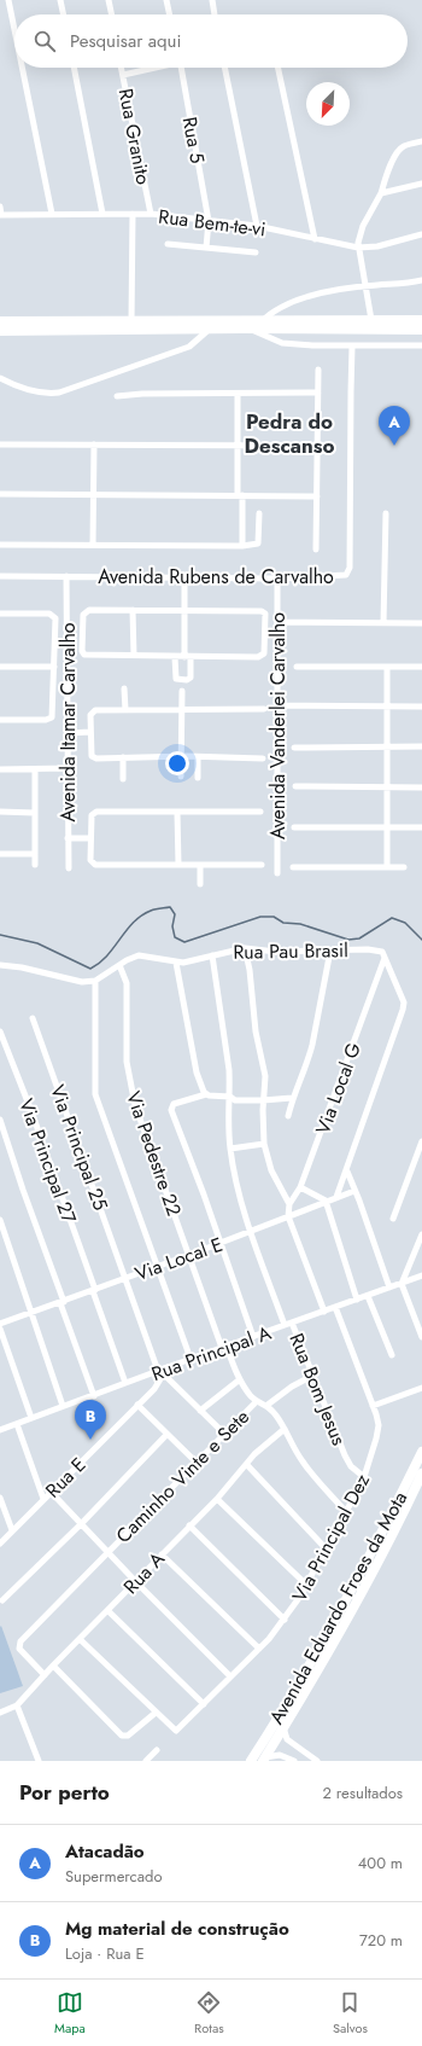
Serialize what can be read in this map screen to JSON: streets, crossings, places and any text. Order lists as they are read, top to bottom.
{
  "streets": {
    "highway": ["Avenida Eduardo Froes da Mota"],
    "street": [
      "Rua Granito",
      "Rua 5",
      "Rua Bem-te-vi",
      "Avenida Rubens de Carvalho",
      "Avenida Itamar Carvalho",
      "Avenida Vanderlei Carvalho",
      "Rua Pau Brasil",
      "Via Local G",
      "Via Principal 25",
      "Via Pedestre 22",
      "Via Principal 27",
      "Via Local E",
      "Rua Principal A",
      "Rua Bom Jesus",
      "Caminho Vinte e Sete",
      "Rua E",
      "Via Principal Dez",
      "Rua A"
    ]
  },
  "crossings": [
    ["Rua Granito", "Rua Bem-te-vi"],
    ["Rua 5", "Rua Bem-te-vi"],
    ["Avenida Rubens de Carvalho", "Avenida Itamar Carvalho"],
    ["Avenida Rubens de Carvalho", "Avenida Vanderlei Carvalho"],
    ["Rua Pau Brasil", "Via Local G"],
    ["Rua Pau Brasil", "Via Pedestre 22"],
    ["Via Local G", "Via Local E"],
    ["Via Principal 25", "Via Local E"],
    ["Via Principal 25", "Rua Principal A"],
    ["Via Principal 25", "Rua E"],
    ["Via Pedestre 22", "Via Local E"],
    ["Via Pedestre 22", "Rua Principal A"],
    ["Via Pedestre 22", "Caminho Vinte e Sete"],
    ["Via Principal 27", "Via Local E"],
    ["Via Principal 27", "Rua Principal A"],
    ["Rua Principal A", "Rua Bom Jesus"],
    ["Rua Principal A", "Rua E"],
    ["Rua Principal A", "Via Principal Dez"],
    ["Rua Bom Jesus", "Via Principal Dez"],
    ["Caminho Vinte e Sete", "Rua A"]
  ],
  "districts": ["Pedra do Descanso"],
  "north": "bottom left",
  "page": {
    "search": "Pesquisar aqui",
    "pins": ["A", "B"],
    "heading": ["Por perto", "2 resultados"],
    "list": [
      {
        "mark": "A",
        "name": "Atacadão",
        "note": "Supermercado",
        "value": "400 m"
      },
      {
        "mark": "B",
        "name": "Mg material de construção",
        "note": "Loja · Rua E",
        "value": "720 m"
      }
    ],
    "nav": ["Mapa", "Rotas", "Salvos"]
  }
}
